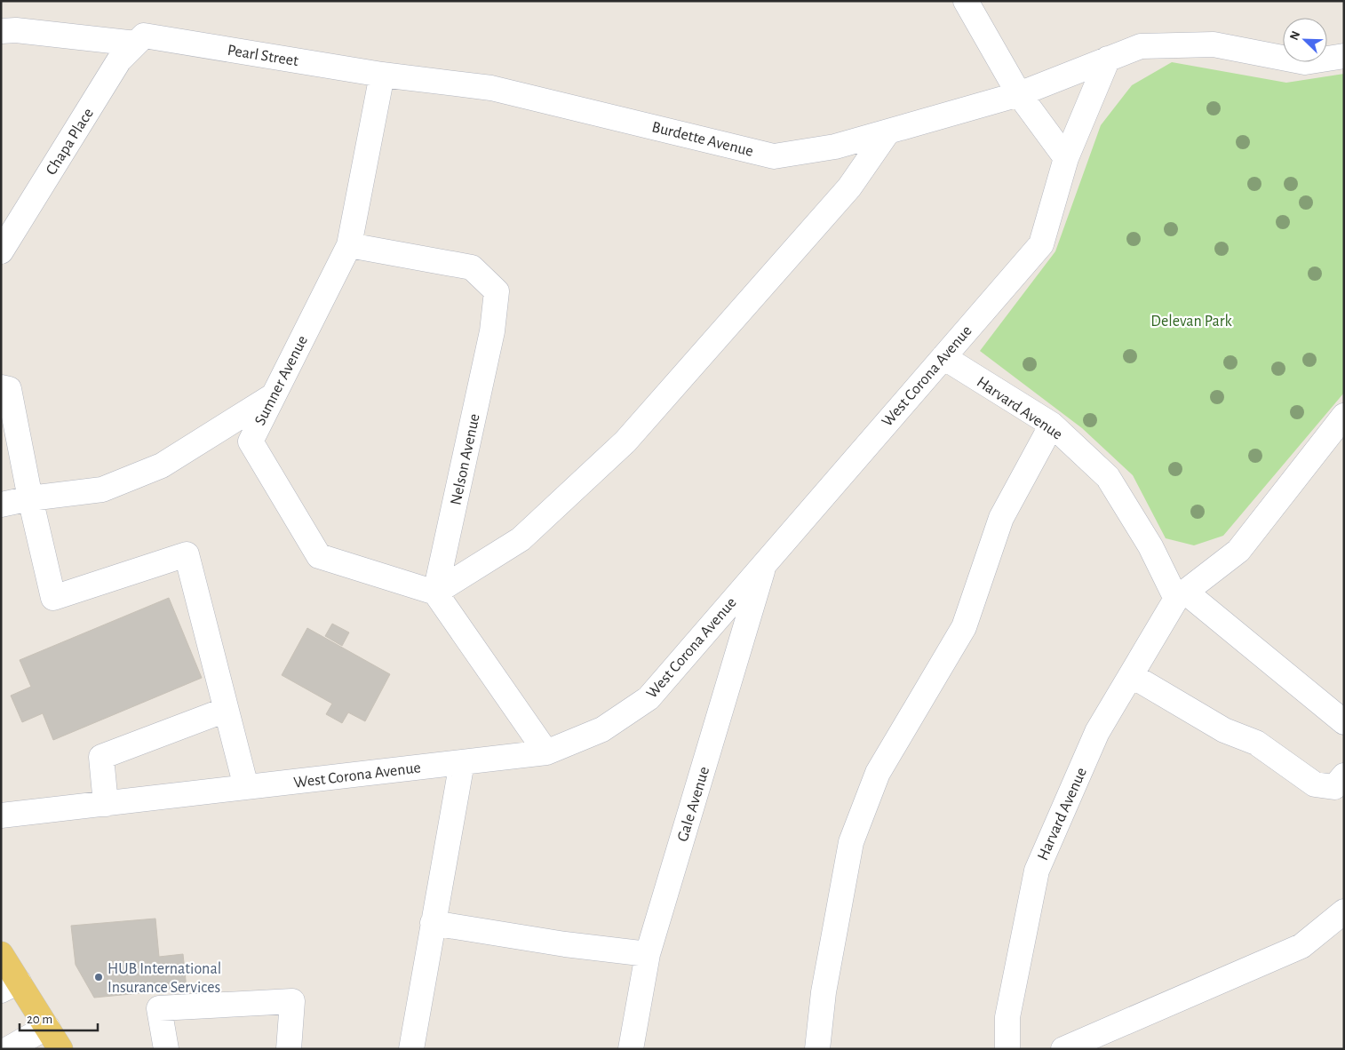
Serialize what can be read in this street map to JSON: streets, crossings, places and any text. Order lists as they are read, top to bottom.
{
  "streets": {
    "street": [
      "Pearl Street",
      "Burdette Avenue",
      "Chapa Place",
      "West Corona Avenue",
      "Sumner Avenue",
      "Harvard Avenue",
      "Nelson Avenue",
      "Gale Avenue"
    ]
  },
  "crossings": [
    ["Pearl Street", "Burdette Avenue"],
    ["Pearl Street", "Chapa Place"],
    ["Pearl Street", "Sumner Avenue"],
    ["Burdette Avenue", "Sumner Avenue"],
    ["West Corona Avenue", "Harvard Avenue"],
    ["West Corona Avenue", "Gale Avenue"],
    ["Sumner Avenue", "Nelson Avenue"]
  ],
  "parks": ["Delevan Park"],
  "places": ["HUB International Insurance Services"],
  "scale_bar": "20 m",
  "north": "top left"
}
